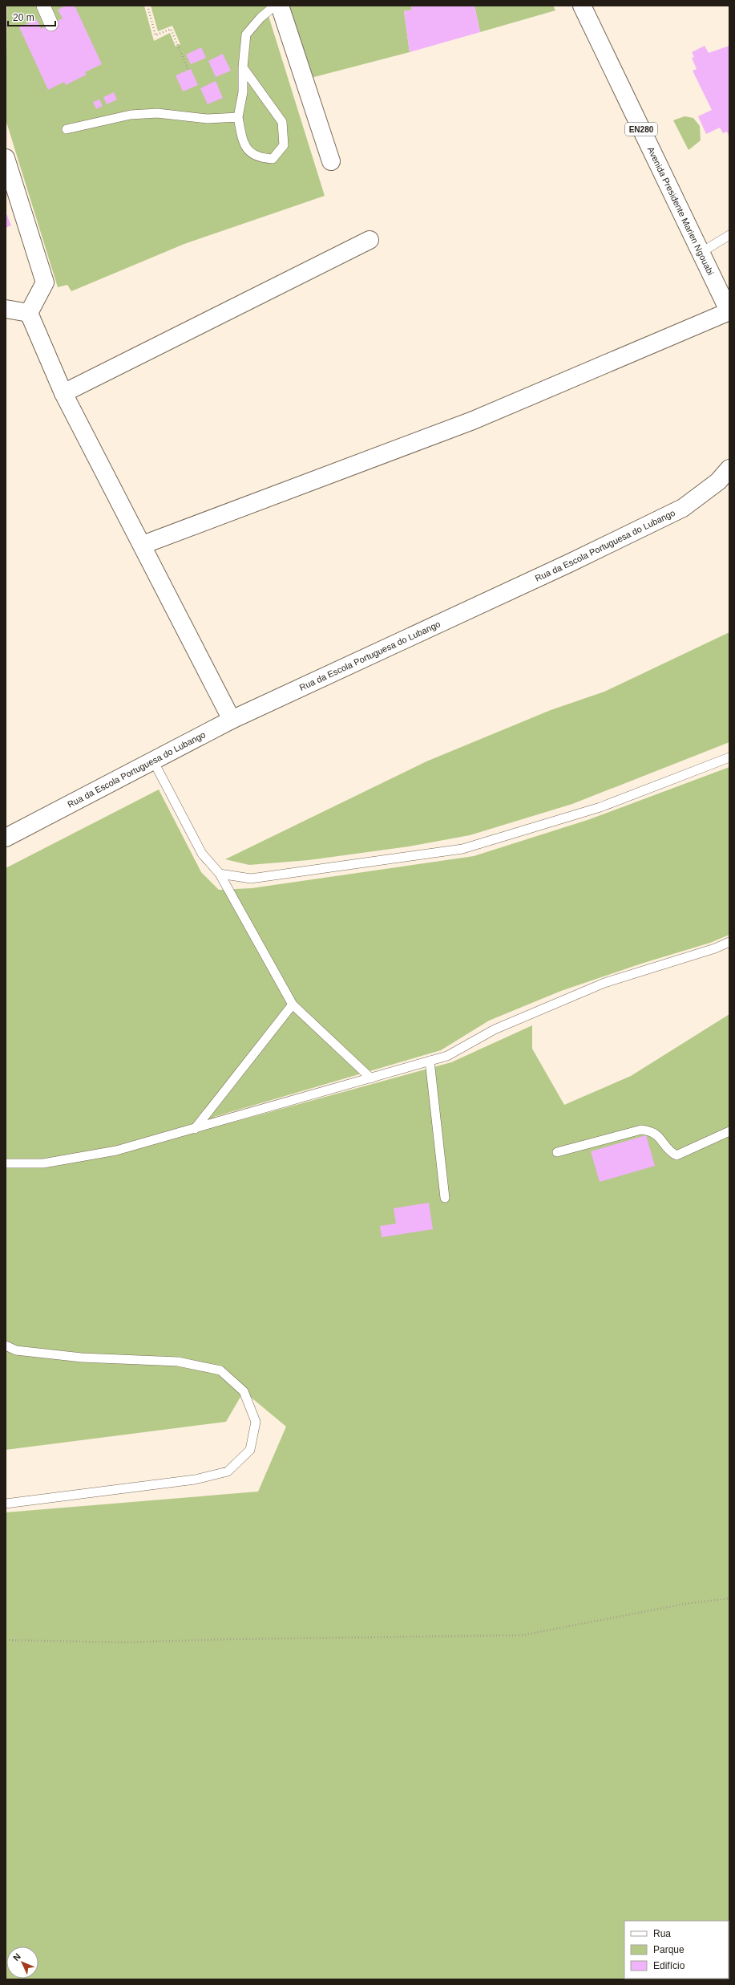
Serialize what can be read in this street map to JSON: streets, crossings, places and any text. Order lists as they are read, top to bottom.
{
  "streets": {
    "street": ["EN280", "Avenida Presidente Marien Ngouabi", "Rua da Escola Portuguesa do Lubango"]
  },
  "legend": ["Rua", "Parque", "Edifício"],
  "scale_bar": "20 m",
  "north": "top left"
}
